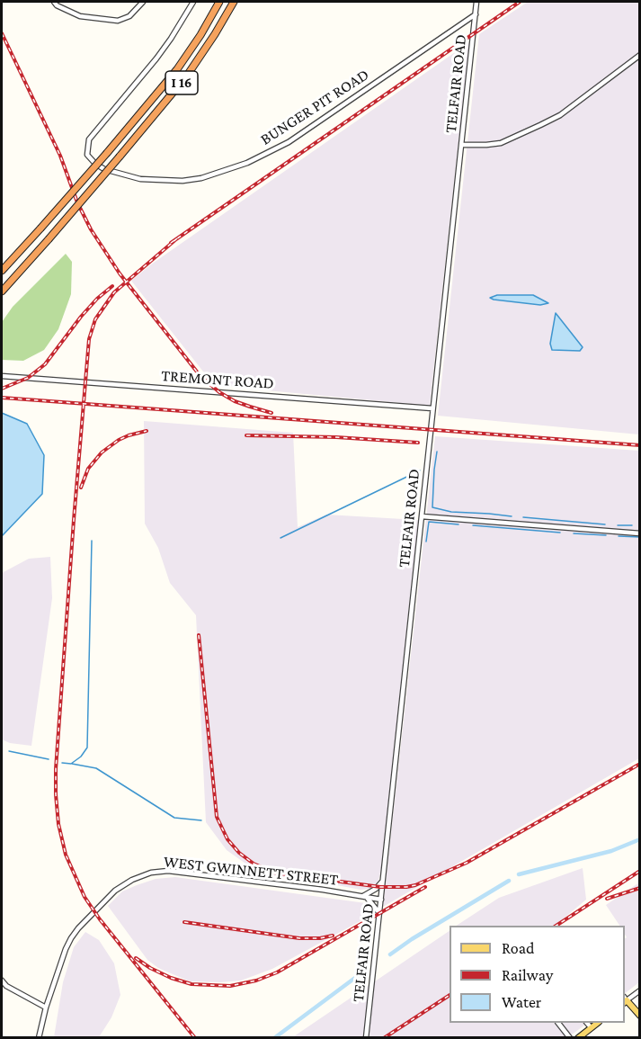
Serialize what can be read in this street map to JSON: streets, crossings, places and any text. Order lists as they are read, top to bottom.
{
  "streets": {
    "highway": ["I 16"],
    "street": [
      "TELFAIR ROAD",
      "BUNGER PIT ROAD",
      "TREMONT ROAD",
      "WEST GWINNETT STREET"
    ]
  },
  "crossings": [
    ["TELFAIR ROAD", "BUNGER PIT ROAD"],
    ["TELFAIR ROAD", "TREMONT ROAD"],
    ["TELFAIR ROAD", "WEST GWINNETT STREET"]
  ],
  "legend": ["Road", "Railway", "Water"]
}
